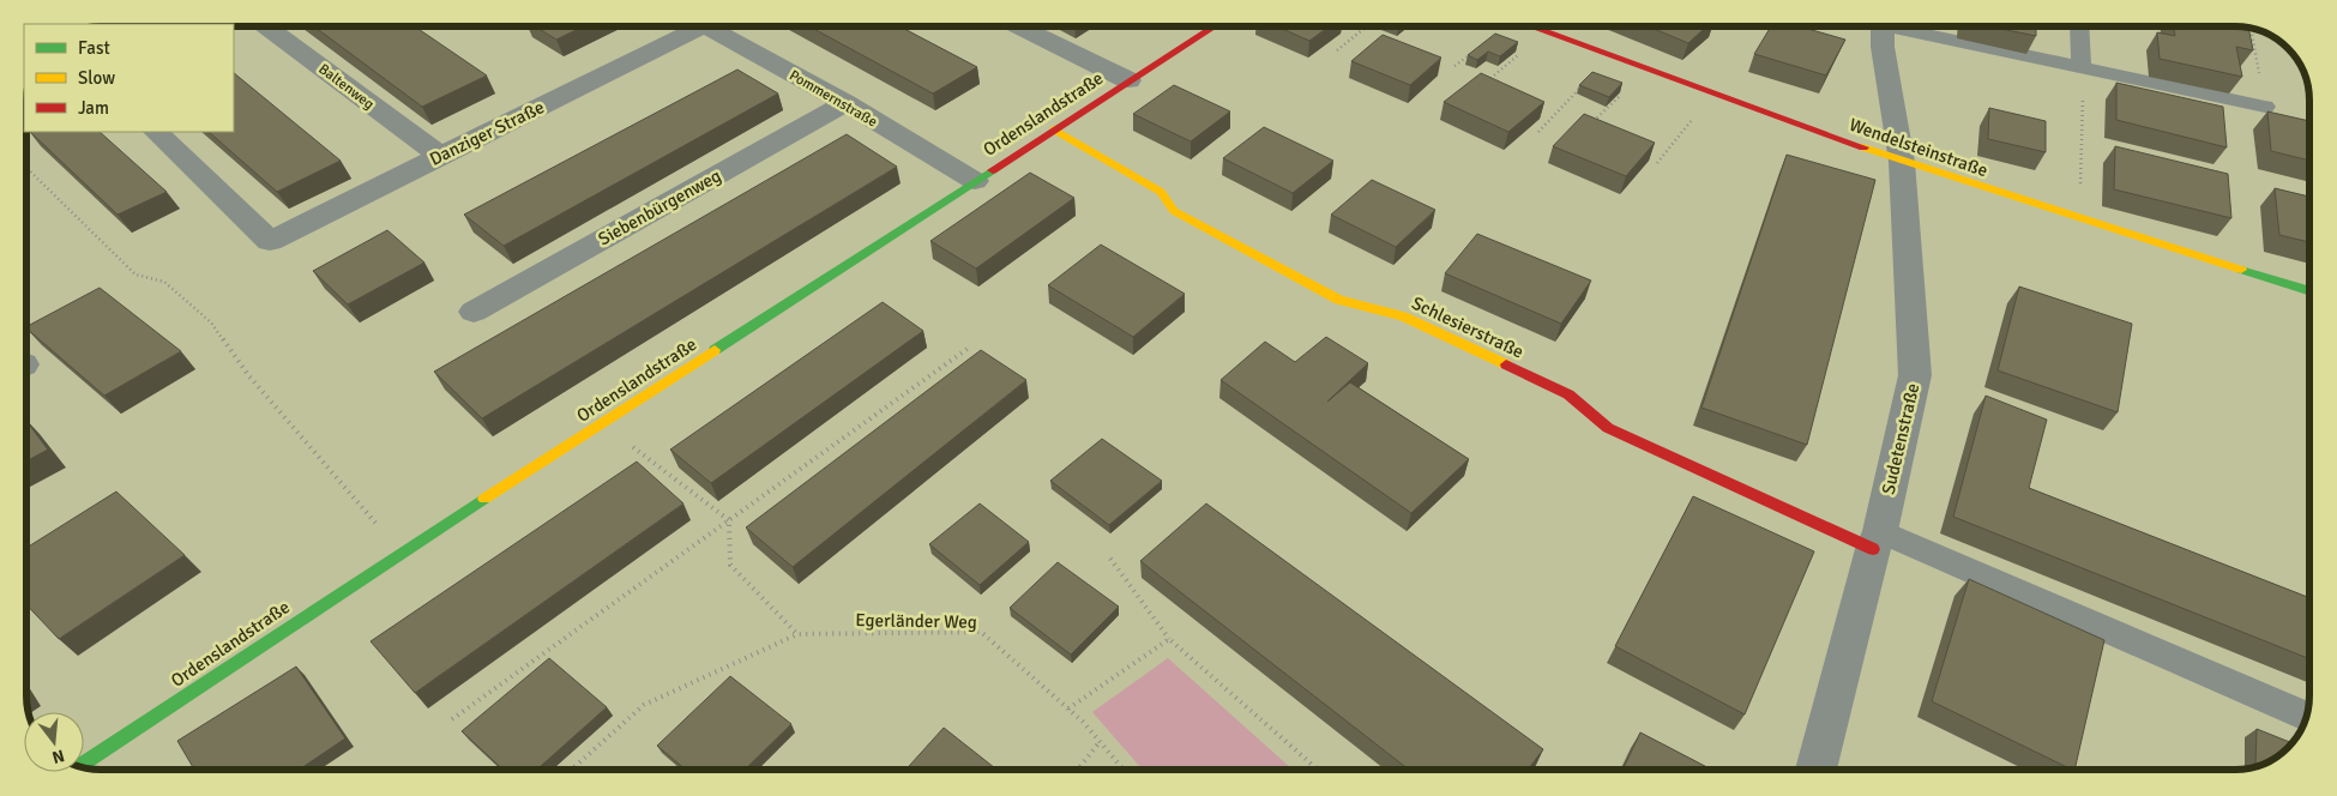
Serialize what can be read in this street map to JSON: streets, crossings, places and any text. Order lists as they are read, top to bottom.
{
  "streets": {
    "street": [
      "Baltenweg",
      "Pommernstraße",
      "Ordenslandstraße",
      "Danziger Straße",
      "Wendelsteinstraße",
      "Siebenbürgenweg",
      "Schlesierstraße",
      "Sudetenstraße"
    ],
    "path": ["Egerländer Weg"]
  },
  "crossings": [
    ["Baltenweg", "Danziger Straße"],
    ["Pommernstraße", "Ordenslandstraße"],
    ["Pommernstraße", "Siebenbürgenweg"],
    ["Ordenslandstraße", "Schlesierstraße"],
    ["Wendelsteinstraße", "Sudetenstraße"],
    ["Schlesierstraße", "Sudetenstraße"]
  ],
  "legend": ["Fast", "Slow", "Jam"],
  "north": "bottom"
}
